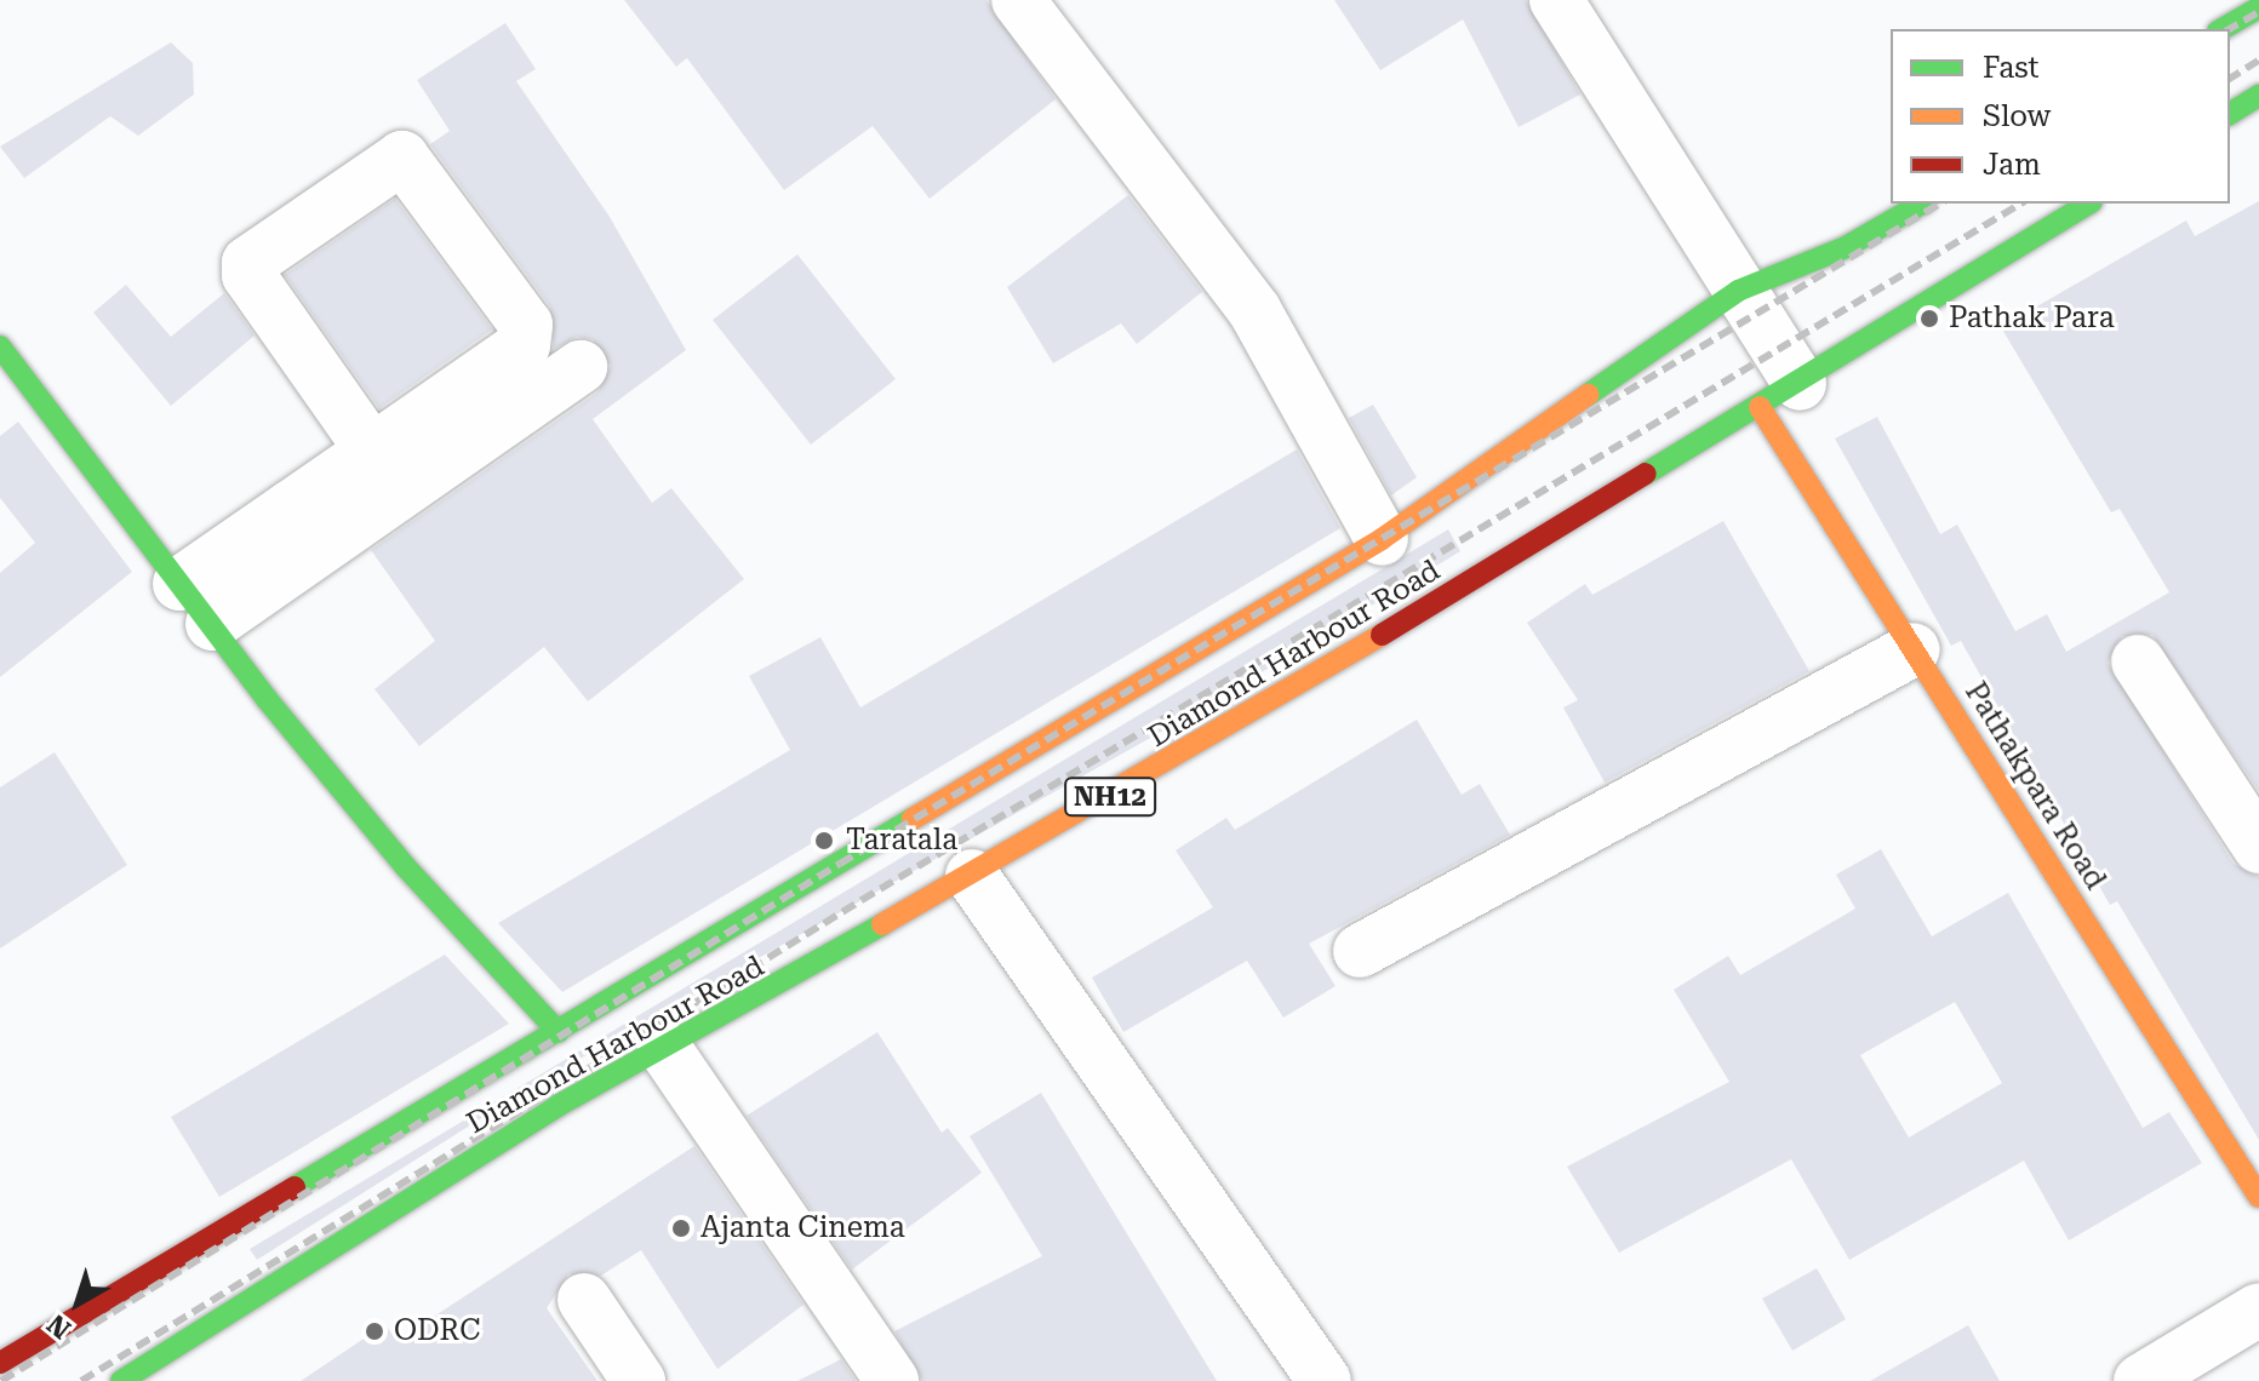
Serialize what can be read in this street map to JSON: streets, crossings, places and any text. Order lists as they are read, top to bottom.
{
  "streets": {
    "main road": ["Diamond Harbour Road", "Pathakpara Road", "NH12"]
  },
  "crossings": [
    ["Diamond Harbour Road", "Pathakpara Road"]
  ],
  "places": [
    "Pathak Para",
    "Taratala",
    "Ajanta Cinema",
    "ODRC"
  ],
  "legend": ["Fast", "Slow", "Jam"],
  "north": "bottom left"
}
